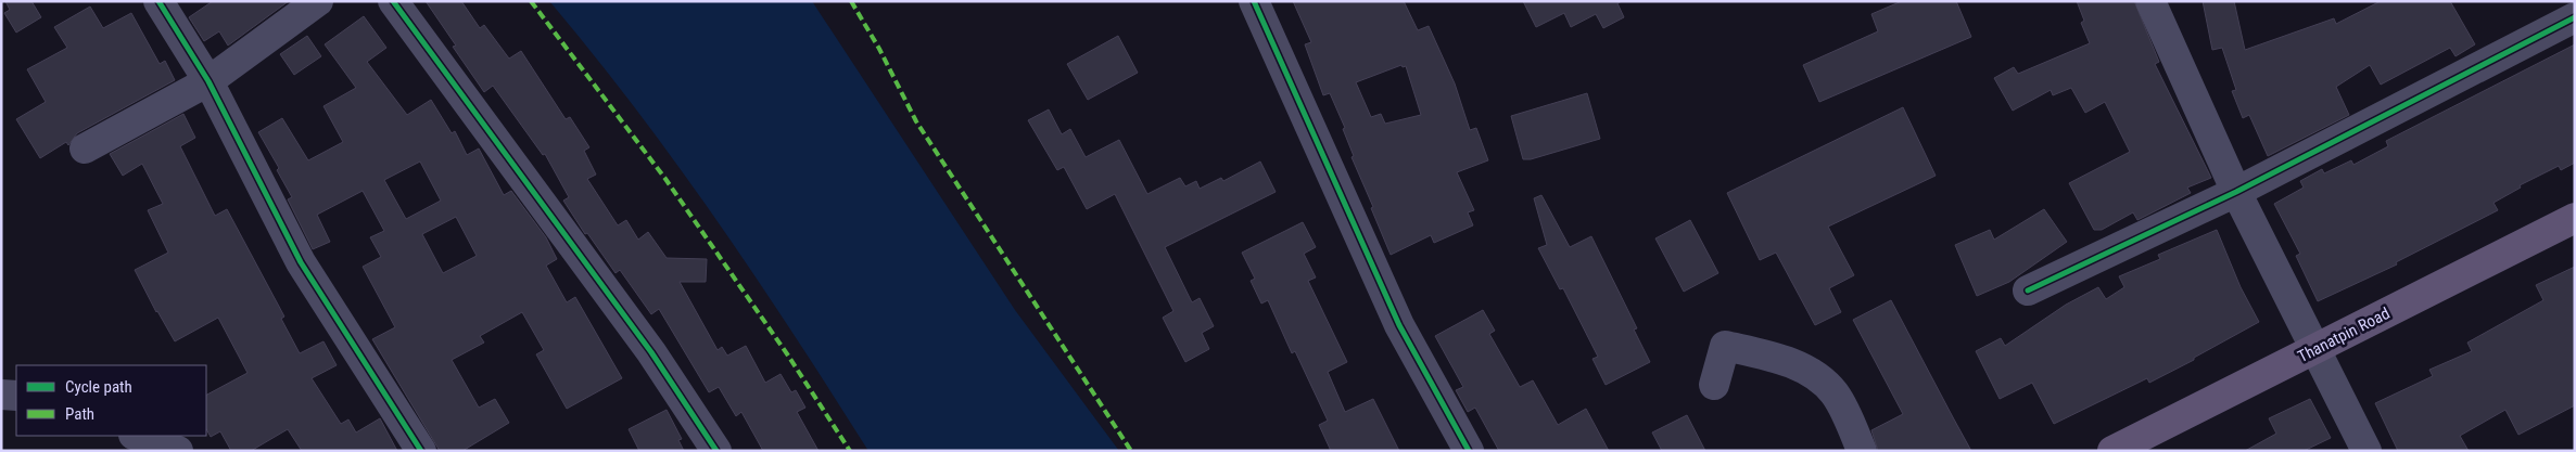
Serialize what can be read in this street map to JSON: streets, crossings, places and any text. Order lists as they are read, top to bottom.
{
  "streets": {
    "main road": ["Thanatpin Road"]
  },
  "legend": ["Cycle path", "Path"]
}
